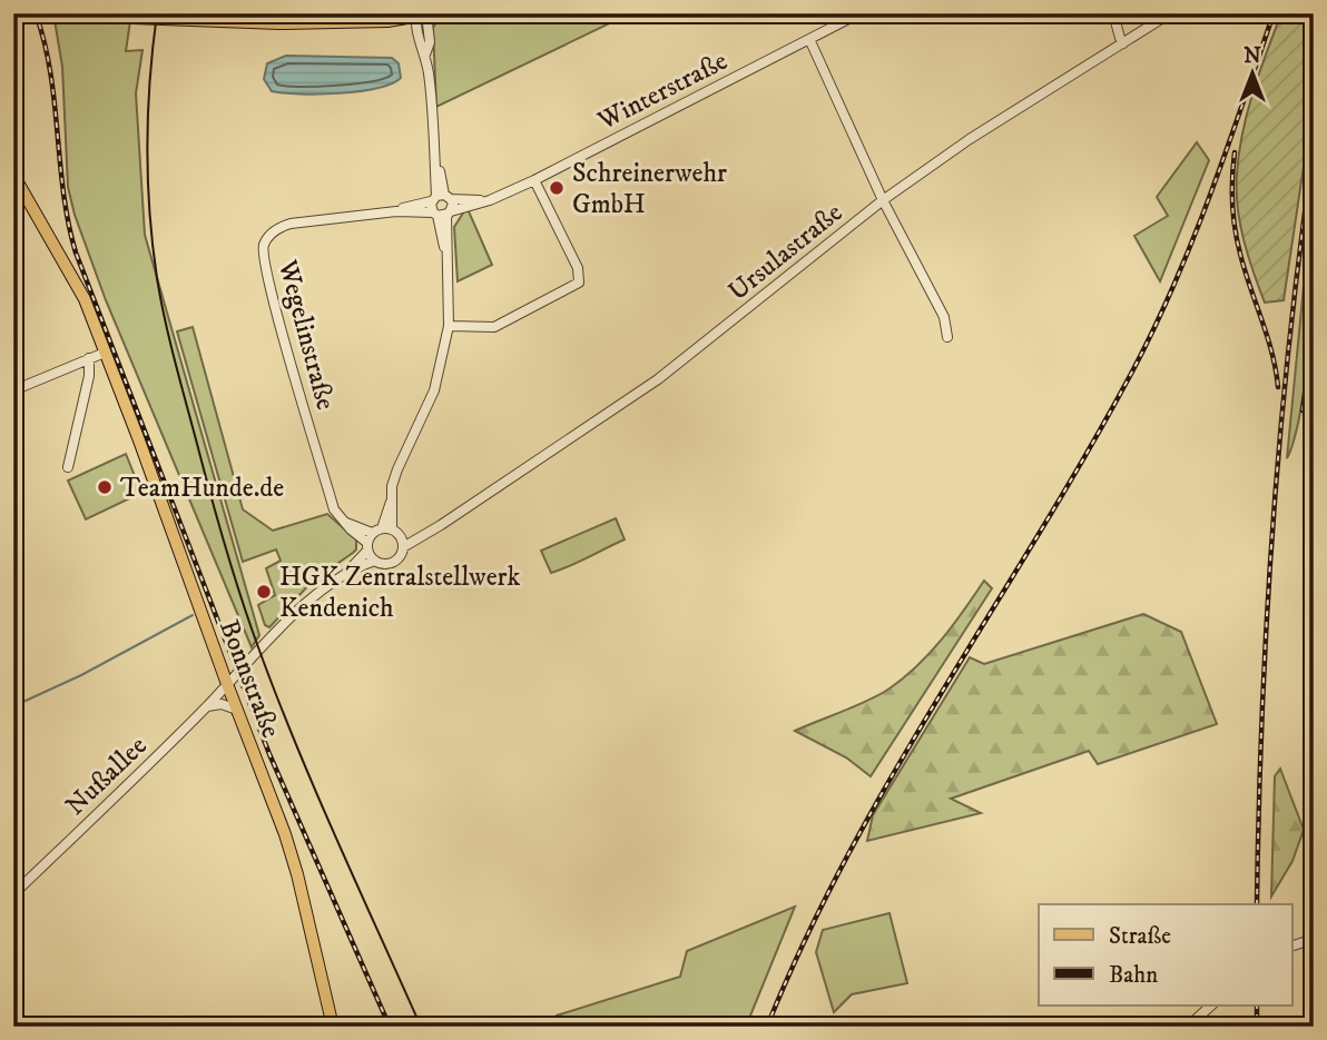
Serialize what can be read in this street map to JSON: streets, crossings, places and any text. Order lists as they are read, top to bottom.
{
  "streets": {
    "main road": ["Bonnstraße"],
    "street": [
      "Winterstraße",
      "Ursulastraße",
      "Wegelinstraße",
      "Nußallee"
    ]
  },
  "crossings": [
    ["Winterstraße", "Wegelinstraße"],
    ["Ursulastraße", "Wegelinstraße"],
    ["Ursulastraße", "Bonnstraße"],
    ["Ursulastraße", "Nußallee"],
    ["Bonnstraße", "Nußallee"]
  ],
  "places": ["Schreinerwehr GmbH", "TeamHunde.de", "HGK Zentralstellwerk Kendenich"],
  "legend": ["Straße", "Bahn"],
  "north": "top"
}
